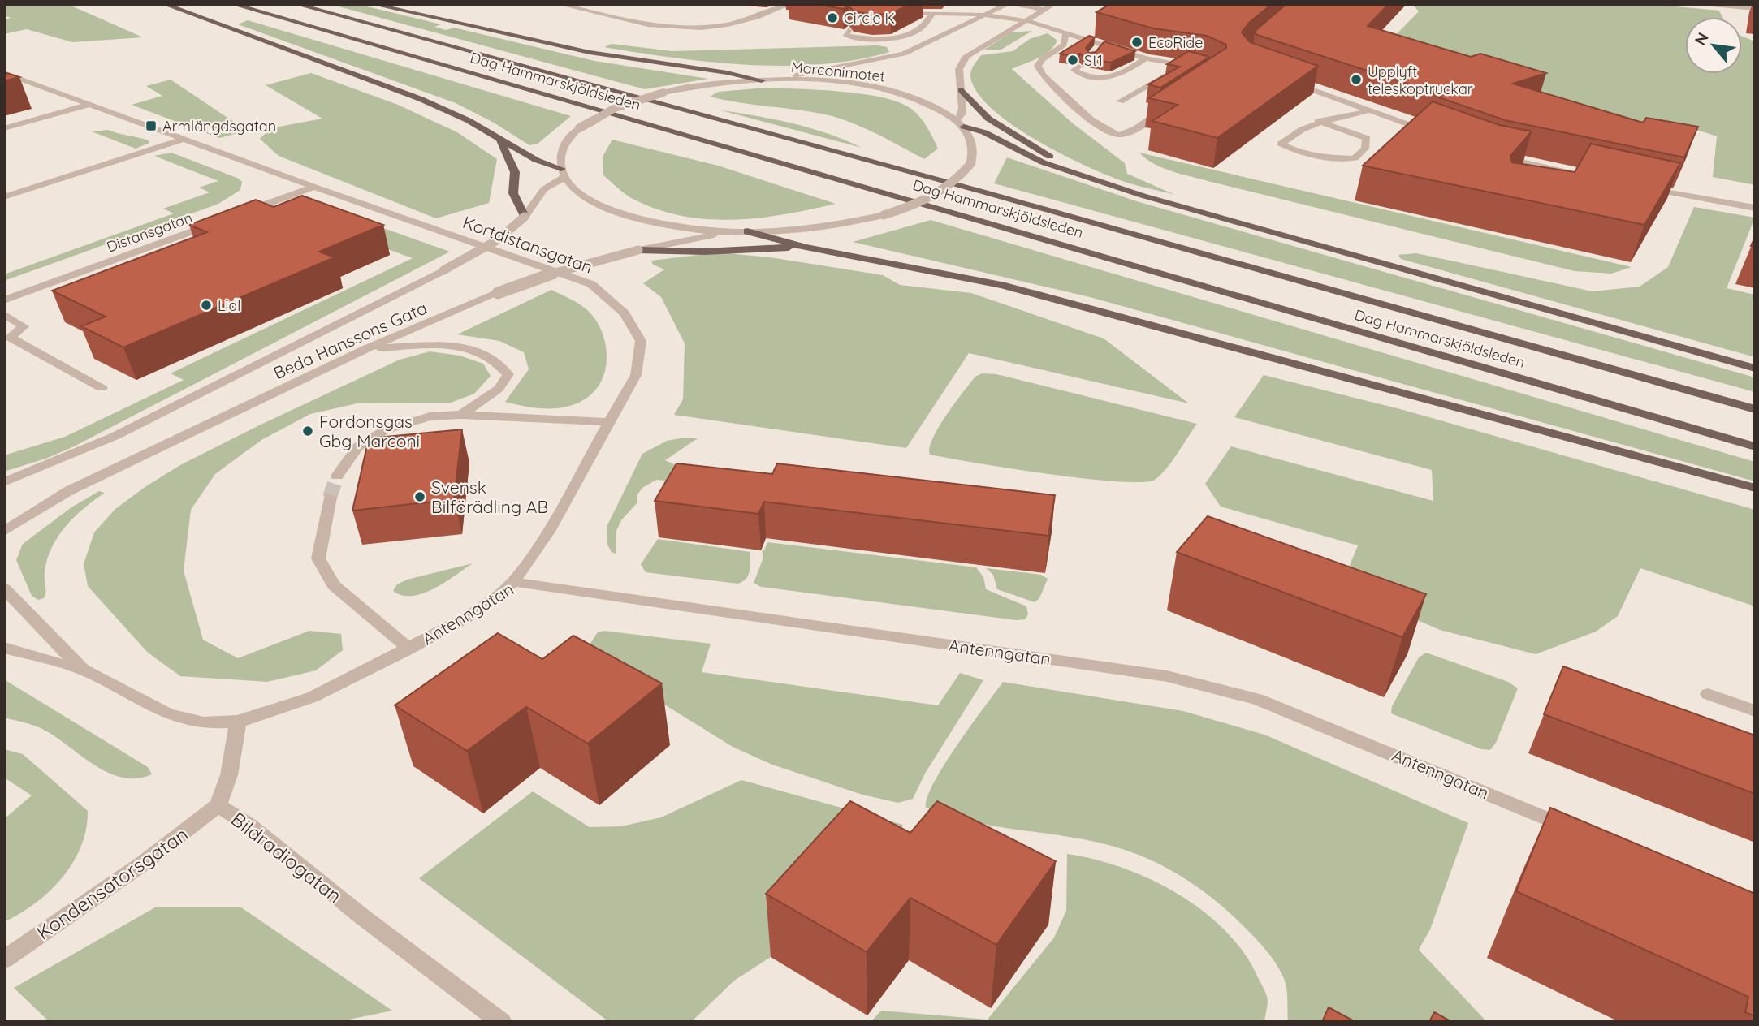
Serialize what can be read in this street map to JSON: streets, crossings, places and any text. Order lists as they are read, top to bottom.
{
  "streets": {
    "main road": ["Dag Hammarskjöldsleden"],
    "street": [
      "Marconimotet",
      "Distansgatan",
      "Kortdistansgatan",
      "Beda Hanssons Gata",
      "Antenngatan",
      "Bildradiogatan",
      "Kondensatorsgatan"
    ]
  },
  "crossings": [
    ["Marconimotet", "Beda Hanssons Gata"],
    ["Distansgatan", "Kortdistansgatan"],
    ["Kortdistansgatan", "Antenngatan"],
    ["Antenngatan", "Bildradiogatan"],
    ["Bildradiogatan", "Kondensatorsgatan"]
  ],
  "places": {
    "other": [
      "Circle K",
      "EcoRide",
      "St1",
      "Upplyft teleskoptruckar",
      "Lidl",
      "Fordonsgas Gbg Marconi",
      "Svensk Bilförädling AB"
    ],
    "transit": ["Armlängdsgatan"]
  },
  "north": "top left"
}
